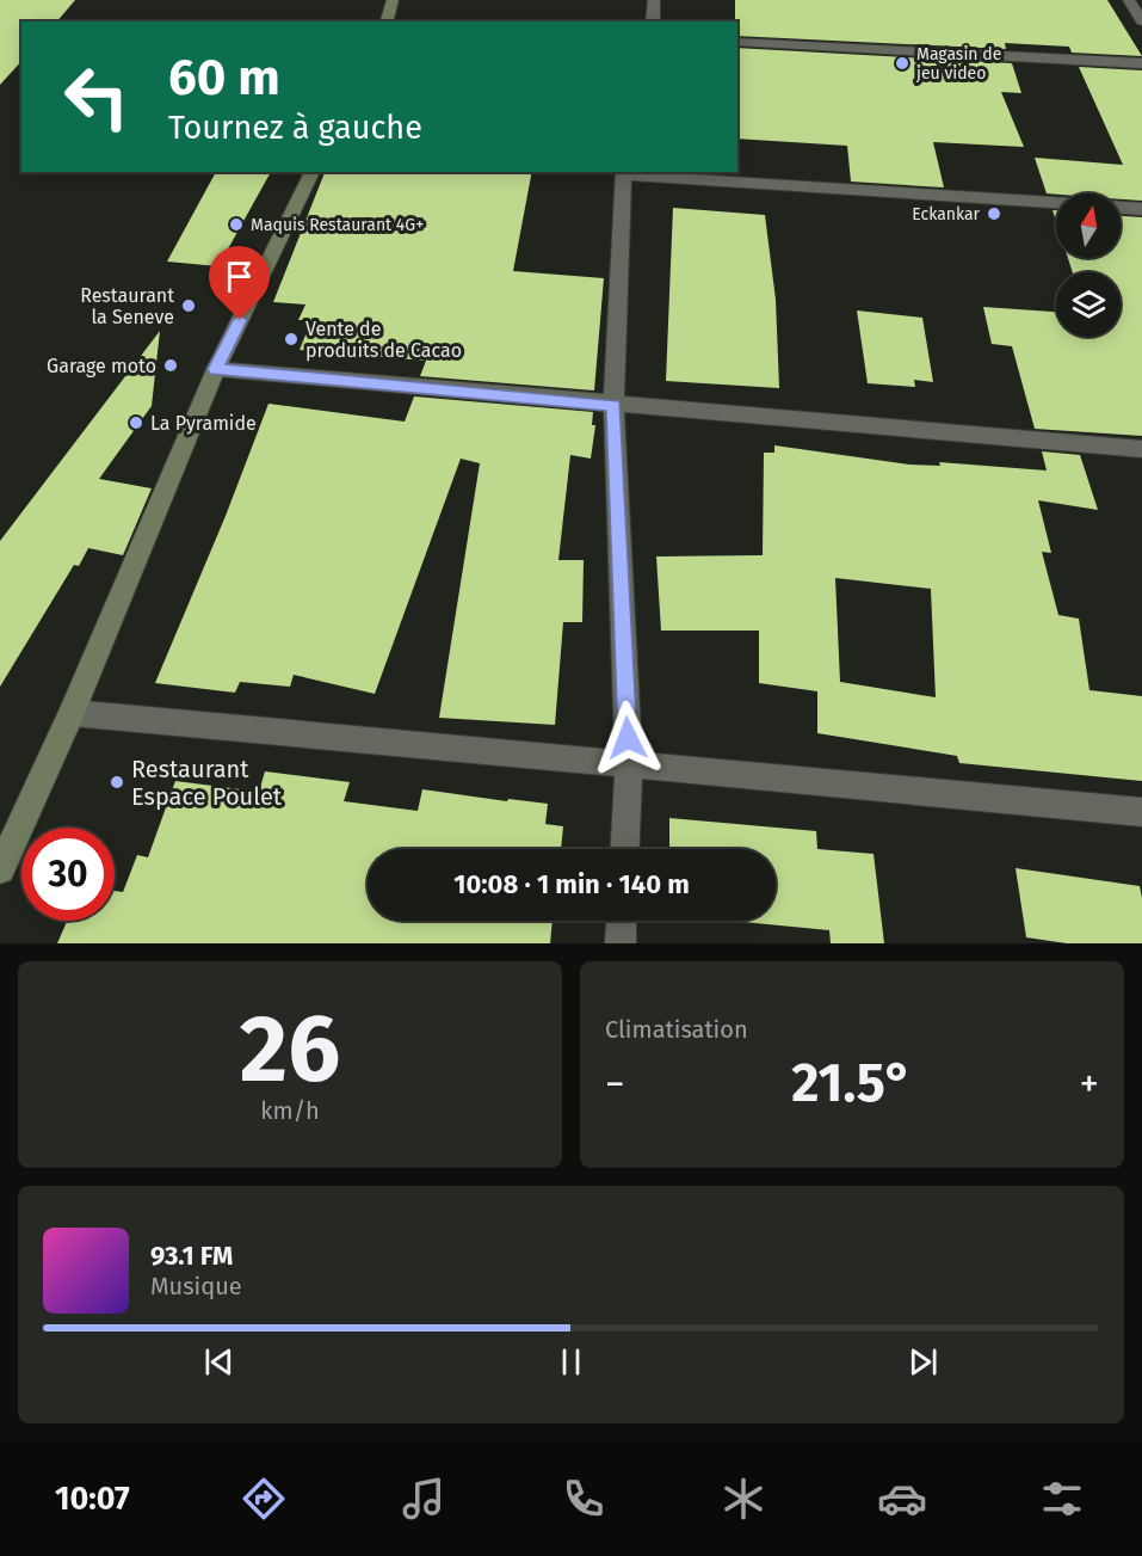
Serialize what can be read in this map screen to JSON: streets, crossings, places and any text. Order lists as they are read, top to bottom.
{
  "places": [
    "Magasin de jeu video",
    "Eckankar",
    "Maquis Restaurant 4G+",
    "Restaurant la Seneve",
    "Vente de produits de Cacao",
    "Garage moto",
    "La Pyramide",
    "Restaurant Espace Poulet"
  ],
  "north": "top",
  "page": {
    "turn": ["60 m", "Tournez à gauche"],
    "limit": "30",
    "trip": "10:08 · 1 min · 140 m",
    "tile": [
      ["26", "km/h"],
      "Climatisation"
    ],
    "heat": ["−", "21.5°", "+"],
    "song": ["93.1 FM", "Musique"],
    "tabs": "10:07"
  }
}
